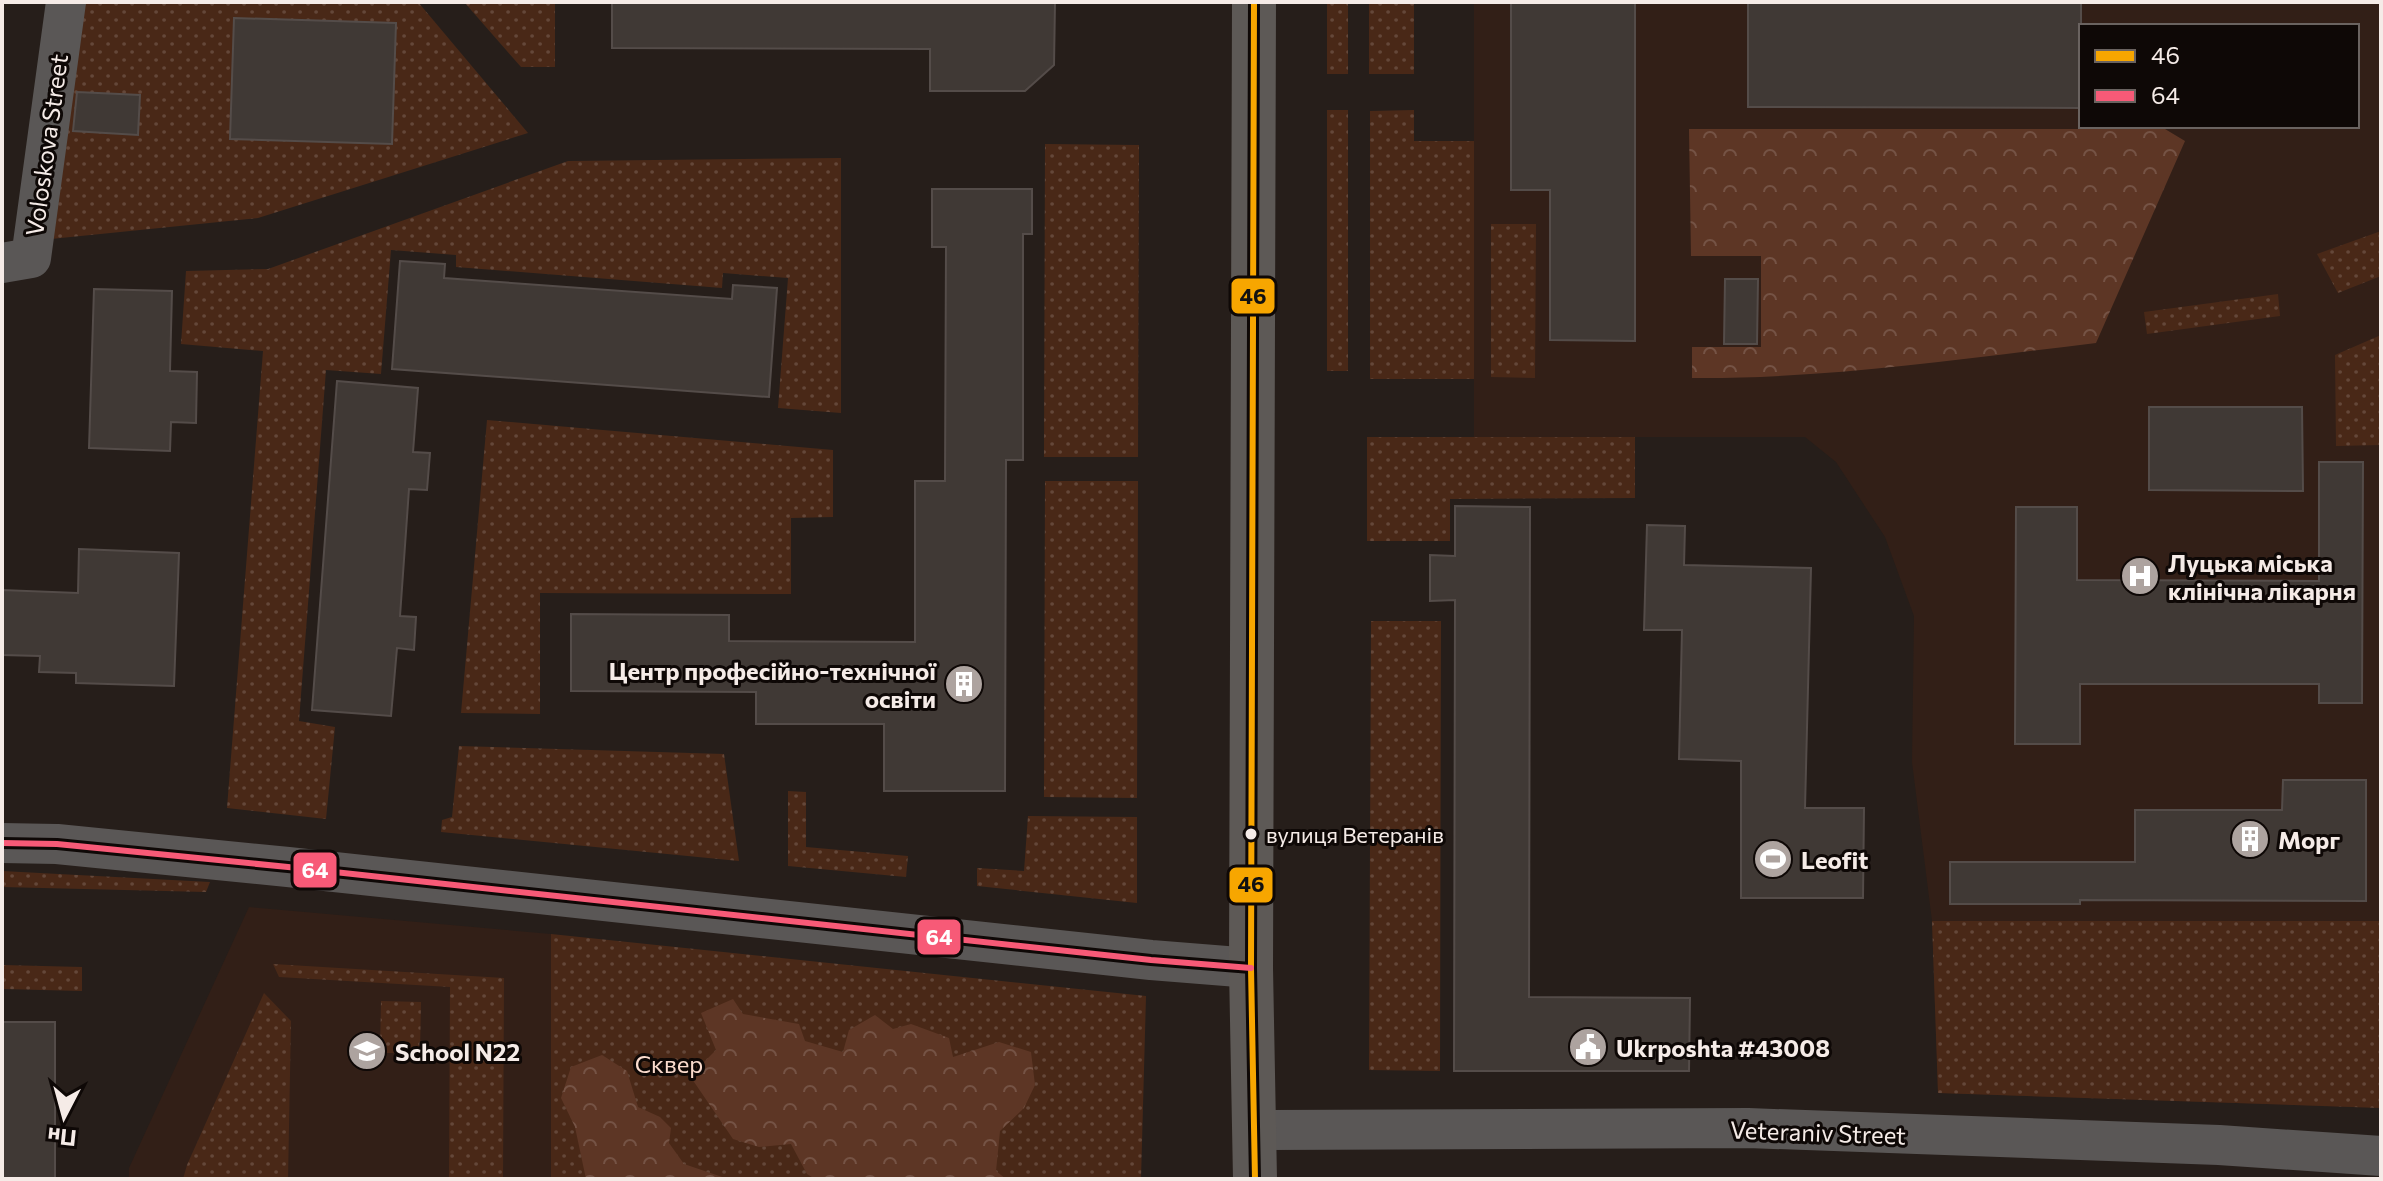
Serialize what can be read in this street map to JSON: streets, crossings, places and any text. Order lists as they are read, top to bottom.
{
  "streets": {
    "street": ["Voloskova Street", "Veteraniv Street"]
  },
  "parks": ["Сквер"],
  "places": {
    "hospital": ["Луцька міська клінічна лікарня"],
    "building": ["Центр професійно-технічної освіти", "Морг"],
    "other": ["вулиця Ветеранів"],
    "sports": ["Leofit"],
    "public building": ["Ukrposhta #43008"],
    "school or university": ["School N22"]
  },
  "lines": ["transit line 46", "transit line 64"],
  "legend": ["46", "64"],
  "north": "bottom"
}
